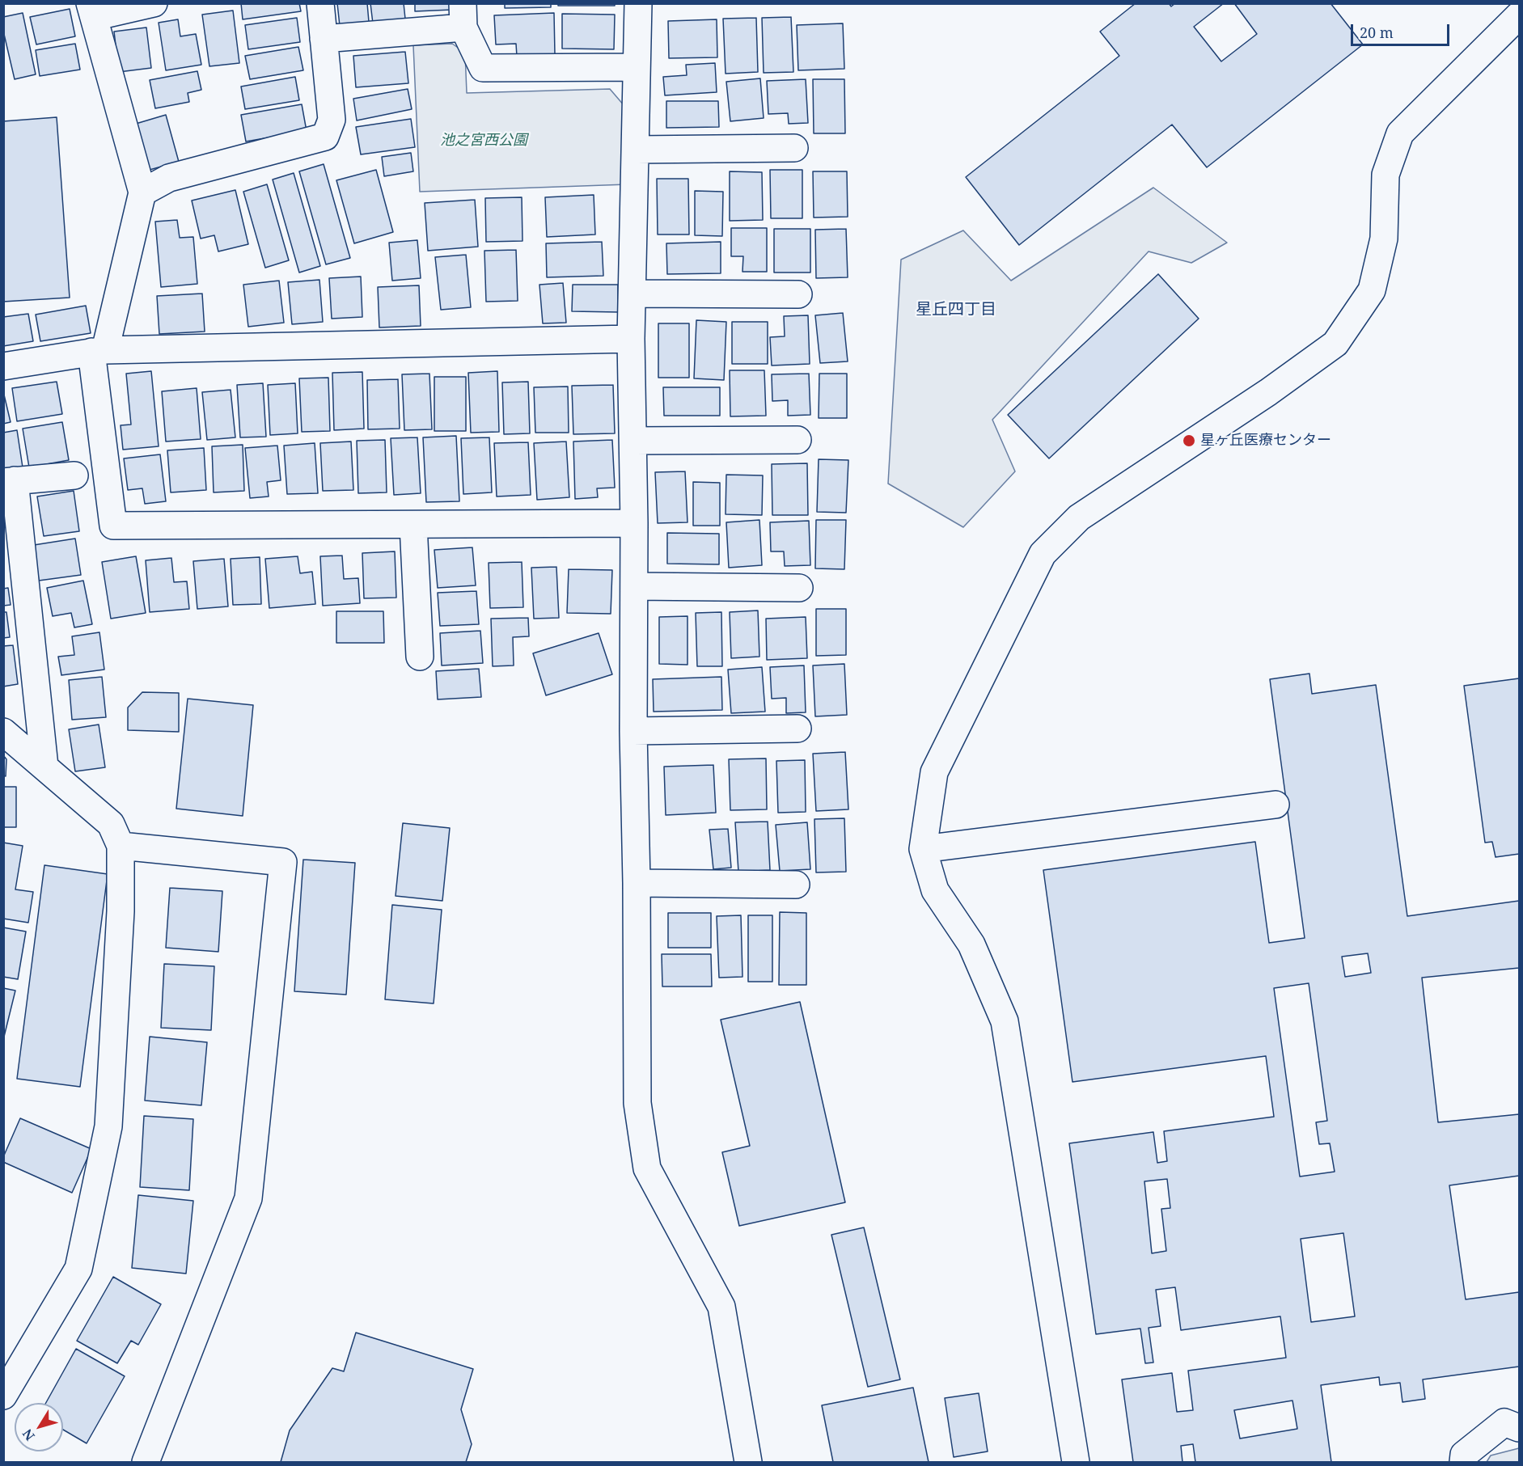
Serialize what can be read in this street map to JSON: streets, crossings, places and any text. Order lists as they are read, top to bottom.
{
  "districts": ["星丘四丁目"],
  "parks": ["池之宮西公園"],
  "places": ["星ヶ丘医療センター"],
  "scale_bar": "20 m",
  "north": "bottom left"
}
